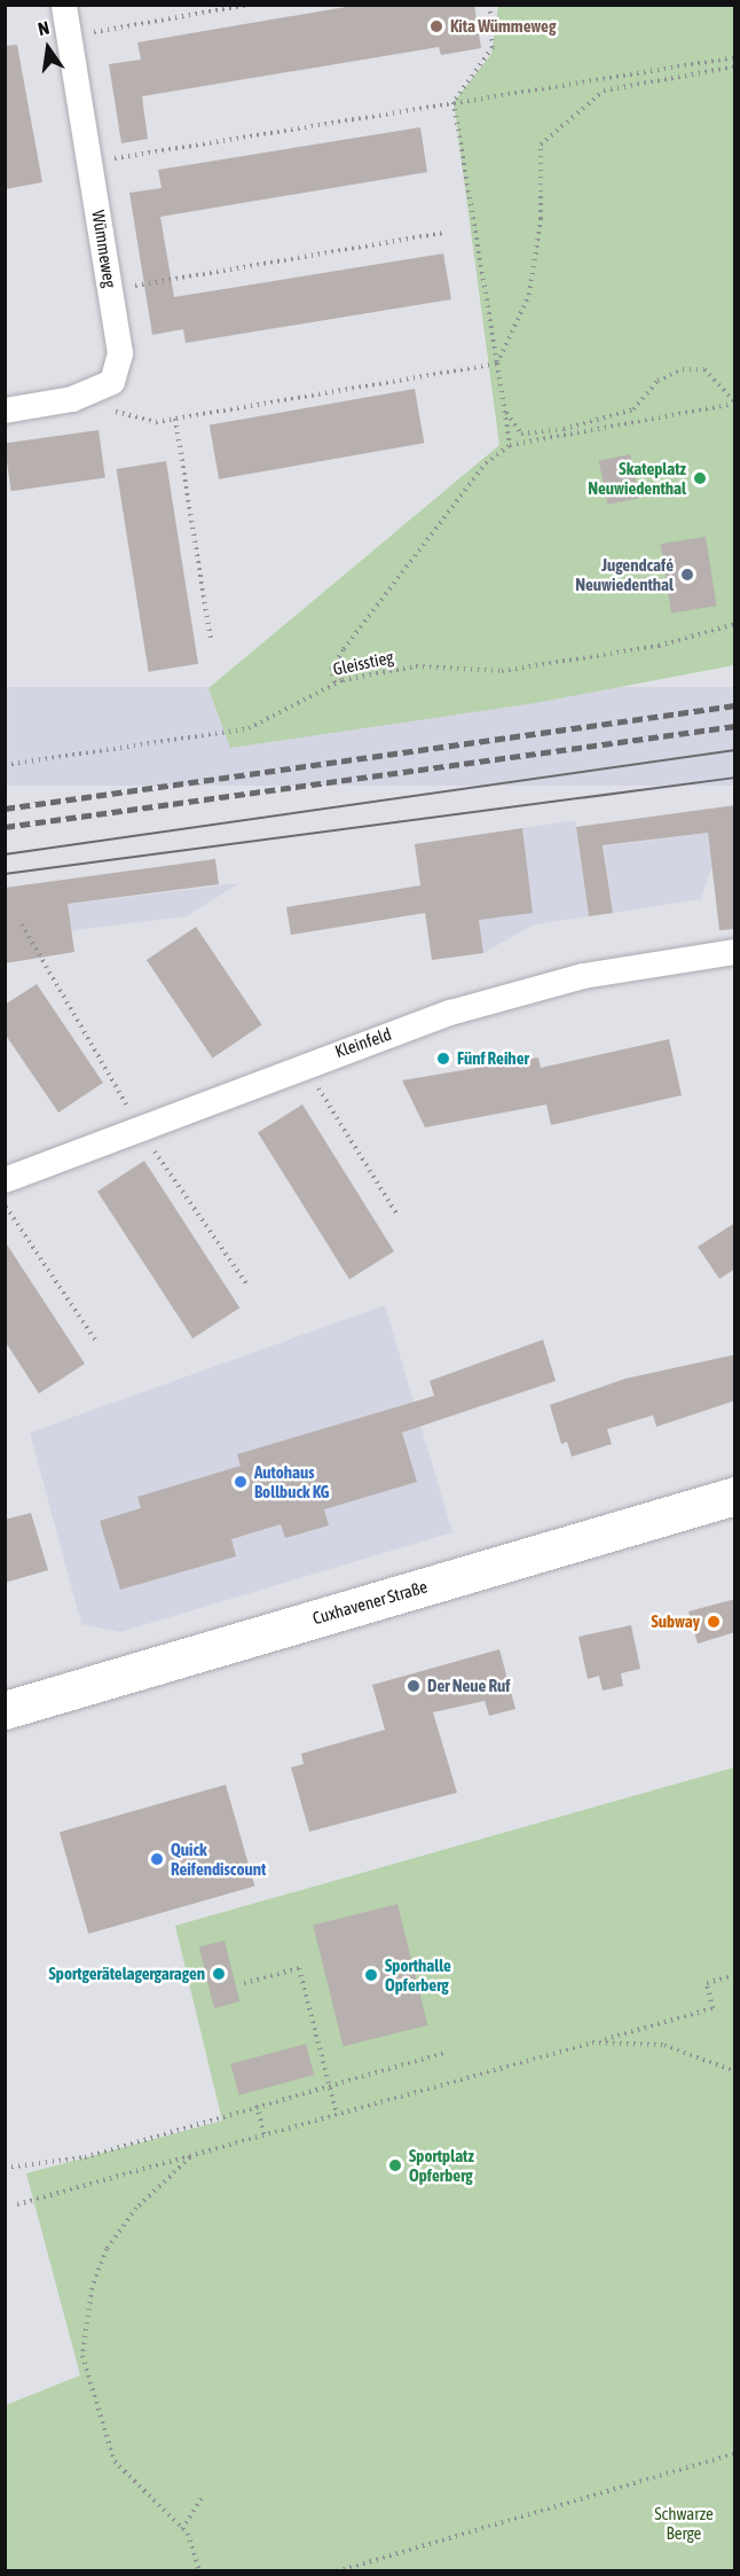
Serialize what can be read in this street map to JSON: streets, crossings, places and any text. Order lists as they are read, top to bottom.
{
  "streets": {
    "main road": ["Cuxhavener Straße"],
    "street": ["Wümmeweg", "Kleinfeld"],
    "path": ["Gleisstieg"]
  },
  "parks": ["Schwarze Berge"],
  "places": [
    "Kita Wümmeweg",
    "Skateplatz Neuwiedenthal",
    "Jugendcafé Neuwiedenthal",
    "Fünf Reiher",
    "Autohaus Bollbuck KG",
    "Subway",
    "Der Neue Ruf",
    "Quick Reifendiscount",
    "Sportgerätelagergaragen",
    "Sporthalle Opferberg",
    "Sportplatz Opferberg"
  ],
  "north": "top"
}
